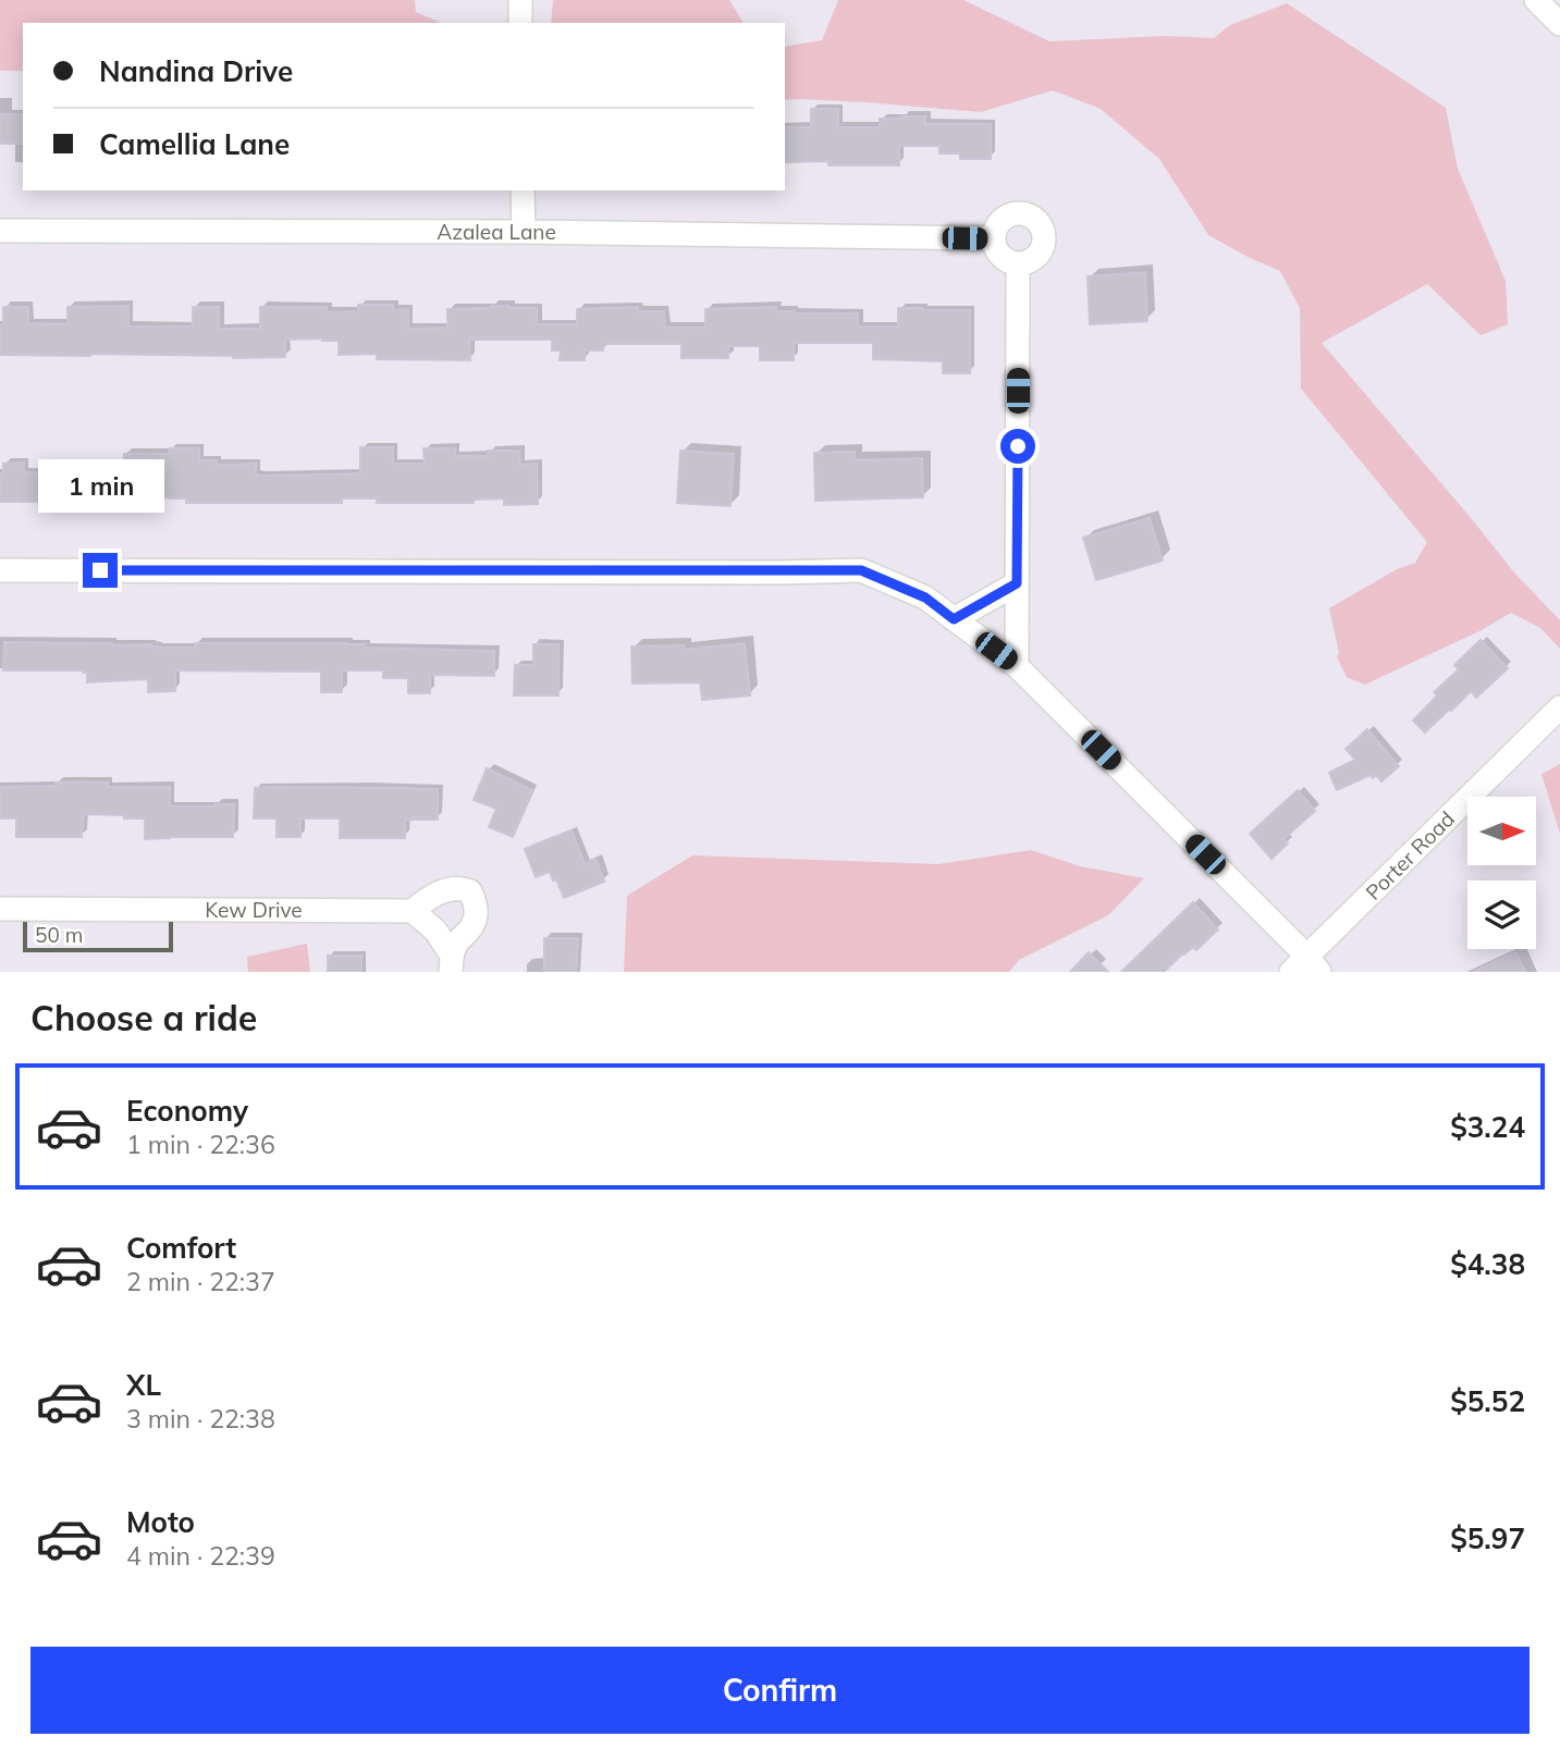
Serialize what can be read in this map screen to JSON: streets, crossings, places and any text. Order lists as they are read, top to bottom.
{
  "streets": {
    "street": ["Azalea Lane", "Porter Road", "Kew Drive"]
  },
  "scale_bar": "50 m",
  "north": "right",
  "page": {
    "banner": ["Nandina Drive", "Camellia Lane"],
    "bubble": "1 min",
    "scale": "50 m",
    "heading": "Choose a ride",
    "list": [
      {
        "name": "Economy",
        "note": "1 min · 22:36",
        "value": "$3.24"
      },
      {
        "name": "Comfort",
        "note": "2 min · 22:37",
        "value": "$4.38"
      },
      {
        "name": "XL",
        "note": "3 min · 22:38",
        "value": "$5.52"
      },
      {
        "name": "Moto",
        "note": "4 min · 22:39",
        "value": "$5.97"
      }
    ],
    "buttons": "Confirm"
  }
}
